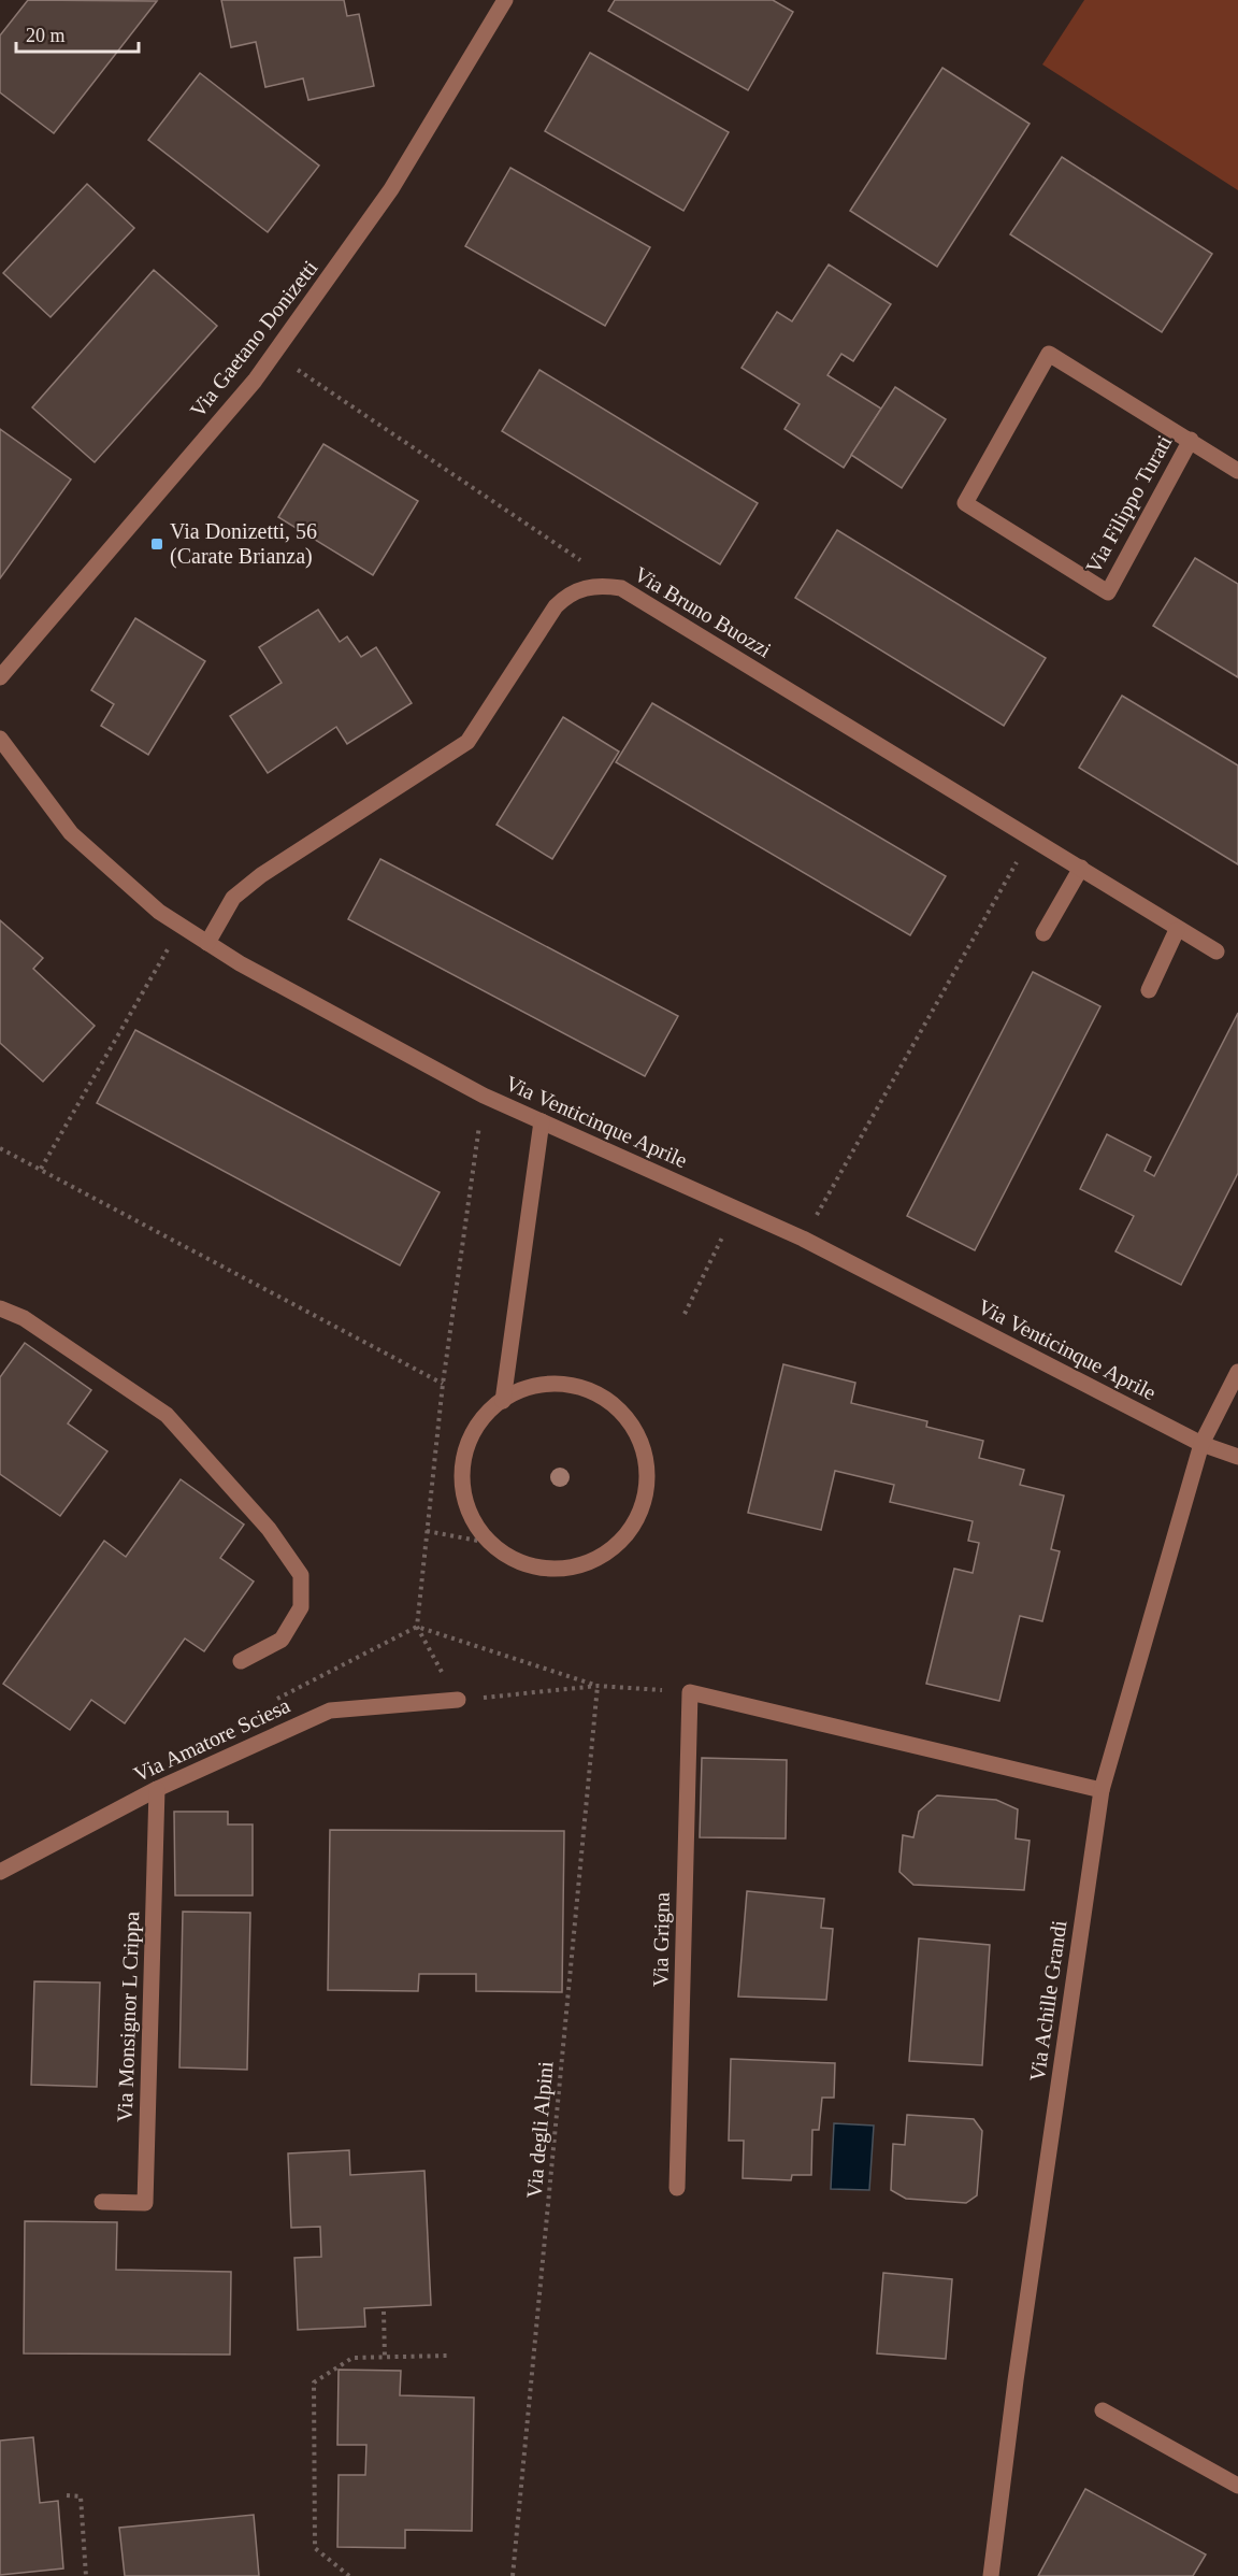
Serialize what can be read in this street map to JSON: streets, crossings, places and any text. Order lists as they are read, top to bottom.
{
  "streets": {
    "street": [
      "Via Gaetano Donizetti",
      "Via Filippo Turati",
      "Via Bruno Buozzi",
      "Via Venticinque Aprile",
      "Via Amatore Sciesa",
      "Via Grigna",
      "Via Achille Grandi",
      "Via Monsignor L Crippa"
    ],
    "path": ["Via degli Alpini"]
  },
  "crossings": [
    ["Via Bruno Buozzi", "Via Venticinque Aprile"],
    ["Via Venticinque Aprile", "Via Achille Grandi"],
    ["Via Amatore Sciesa", "Via Monsignor L Crippa"]
  ],
  "places": {
    "transit": ["Via Donizetti, 56 (Carate Brianza)"]
  },
  "scale_bar": "20 m"
}
